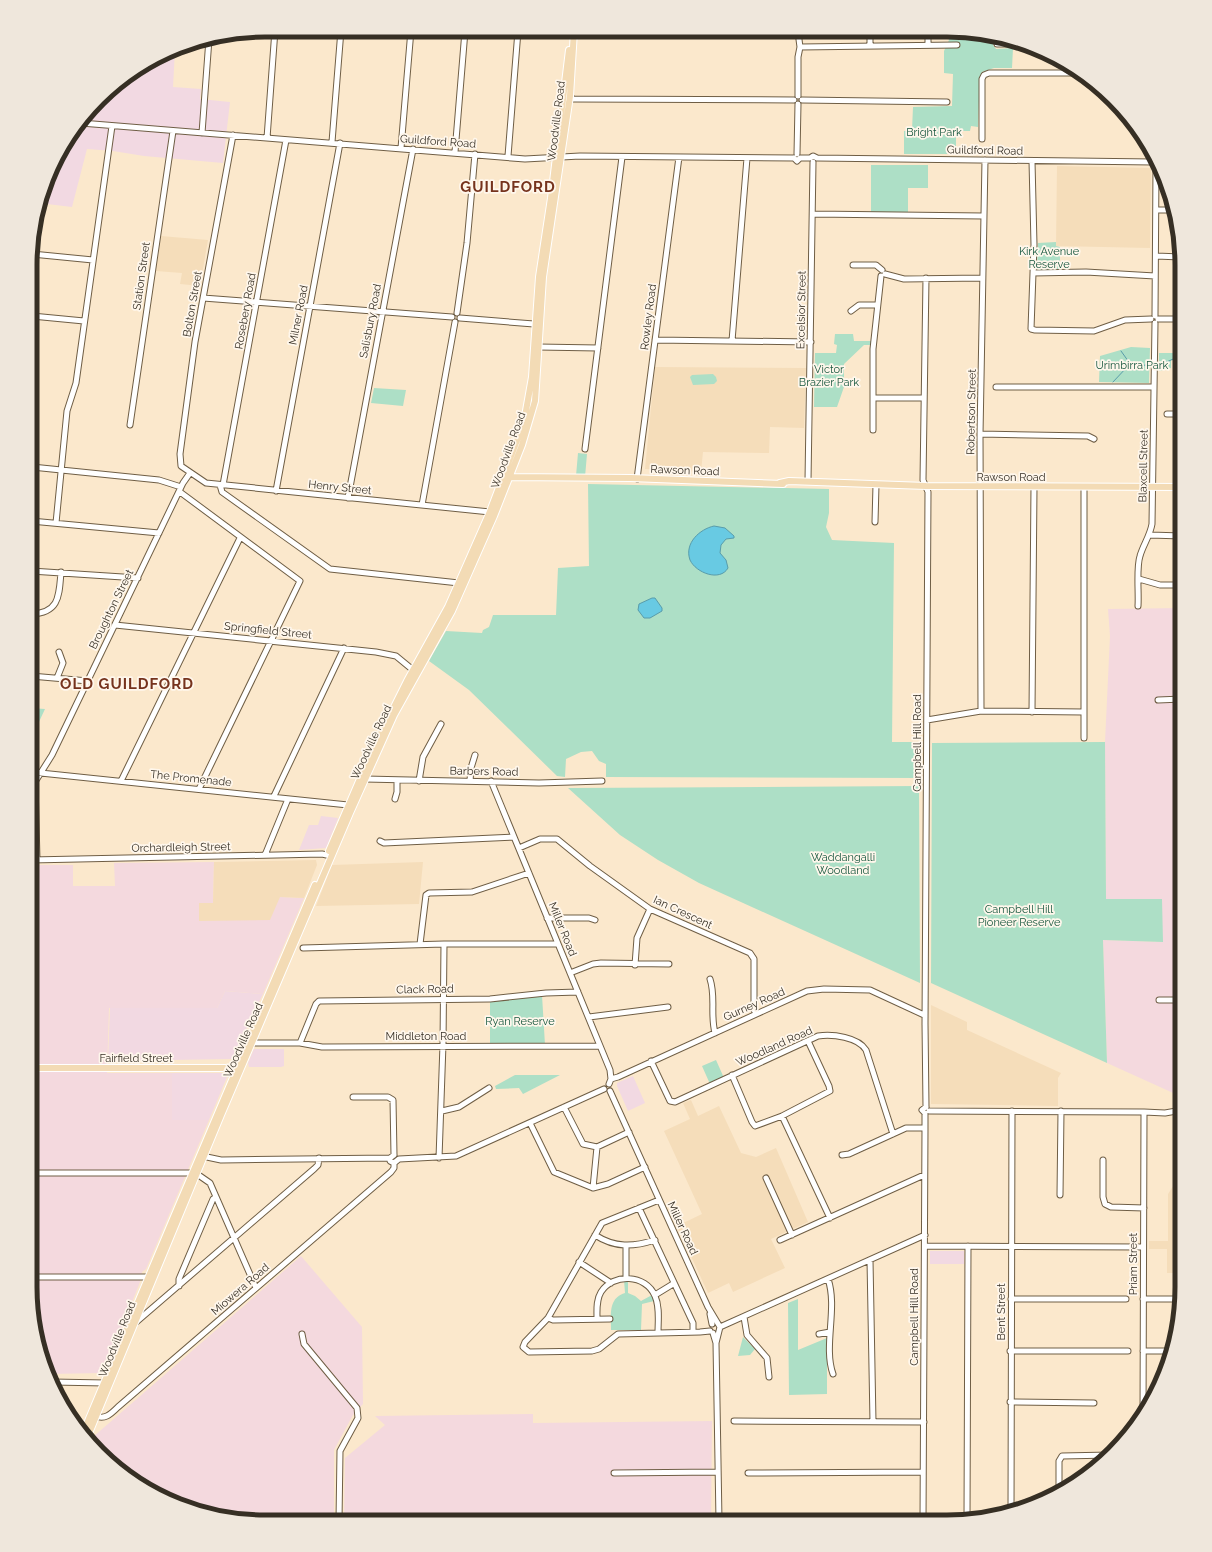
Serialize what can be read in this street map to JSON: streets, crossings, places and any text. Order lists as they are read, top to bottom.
{
  "streets": {
    "main road": ["Woodville Road", "Rawson Road", "Fairfield Street"],
    "street": [
      "Guildford Road",
      "Station Street",
      "Bolton Street",
      "Excelsior Street",
      "Rosebery Road",
      "Milner Road",
      "Rowley Road",
      "Salisbury Road",
      "Robertson Street",
      "Blaxcell Street",
      "Henry Street",
      "Broughton Street",
      "Springfield Street",
      "Campbell Hill Road",
      "Barbers Road",
      "The Promenade",
      "Orchardleigh Street",
      "Ian Crescent",
      "Miller Road",
      "Clack Road",
      "Gurney Road",
      "Middleton Road",
      "Woodland Road",
      "Priam Street",
      "Miowera Road",
      "Bent Street"
    ]
  },
  "crossings": [
    ["Woodville Road", "Guildford Road"],
    ["Woodville Road", "Rawson Road"],
    ["Woodville Road", "Henry Street"],
    ["Woodville Road", "Springfield Street"],
    ["Woodville Road", "Barbers Road"],
    ["Woodville Road", "The Promenade"],
    ["Woodville Road", "Orchardleigh Street"],
    ["Woodville Road", "Middleton Road"],
    ["Woodville Road", "Fairfield Street"],
    ["Woodville Road", "Miowera Road"],
    ["Guildford Road", "Station Street"],
    ["Guildford Road", "Bolton Street"],
    ["Guildford Road", "Excelsior Street"],
    ["Guildford Road", "Rosebery Road"],
    ["Guildford Road", "Milner Road"],
    ["Guildford Road", "Rowley Road"],
    ["Guildford Road", "Salisbury Road"],
    ["Guildford Road", "Robertson Street"],
    ["Bolton Street", "Henry Street"],
    ["Bolton Street", "Broughton Street"],
    ["Excelsior Street", "Rawson Road"],
    ["Rosebery Road", "Henry Street"],
    ["Milner Road", "Henry Street"],
    ["Rowley Road", "Rawson Road"],
    ["Salisbury Road", "Henry Street"],
    ["Robertson Street", "Rawson Road"],
    ["Blaxcell Street", "Rawson Road"],
    ["Rawson Road", "Campbell Hill Road"],
    ["Henry Street", "Broughton Street"],
    ["Broughton Street", "Springfield Street"],
    ["Broughton Street", "The Promenade"],
    ["Campbell Hill Road", "Gurney Road"],
    ["Barbers Road", "Miller Road"],
    ["Ian Crescent", "Miller Road"],
    ["Ian Crescent", "Gurney Road"],
    ["Miller Road", "Clack Road"],
    ["Miller Road", "Gurney Road"],
    ["Miller Road", "Middleton Road"],
    ["Clack Road", "Middleton Road"],
    ["Gurney Road", "Woodland Road"]
  ],
  "districts": ["GUILDFORD", "OLD GUILDFORD"],
  "parks": [
    "Bright Park",
    "Kirk Avenue Reserve",
    "Urimbirra Park",
    "Victor Brazier Park",
    "Waddangalli Woodland",
    "Campbell Hill Pioneer Reserve",
    "Ryan Reserve"
  ]
}
